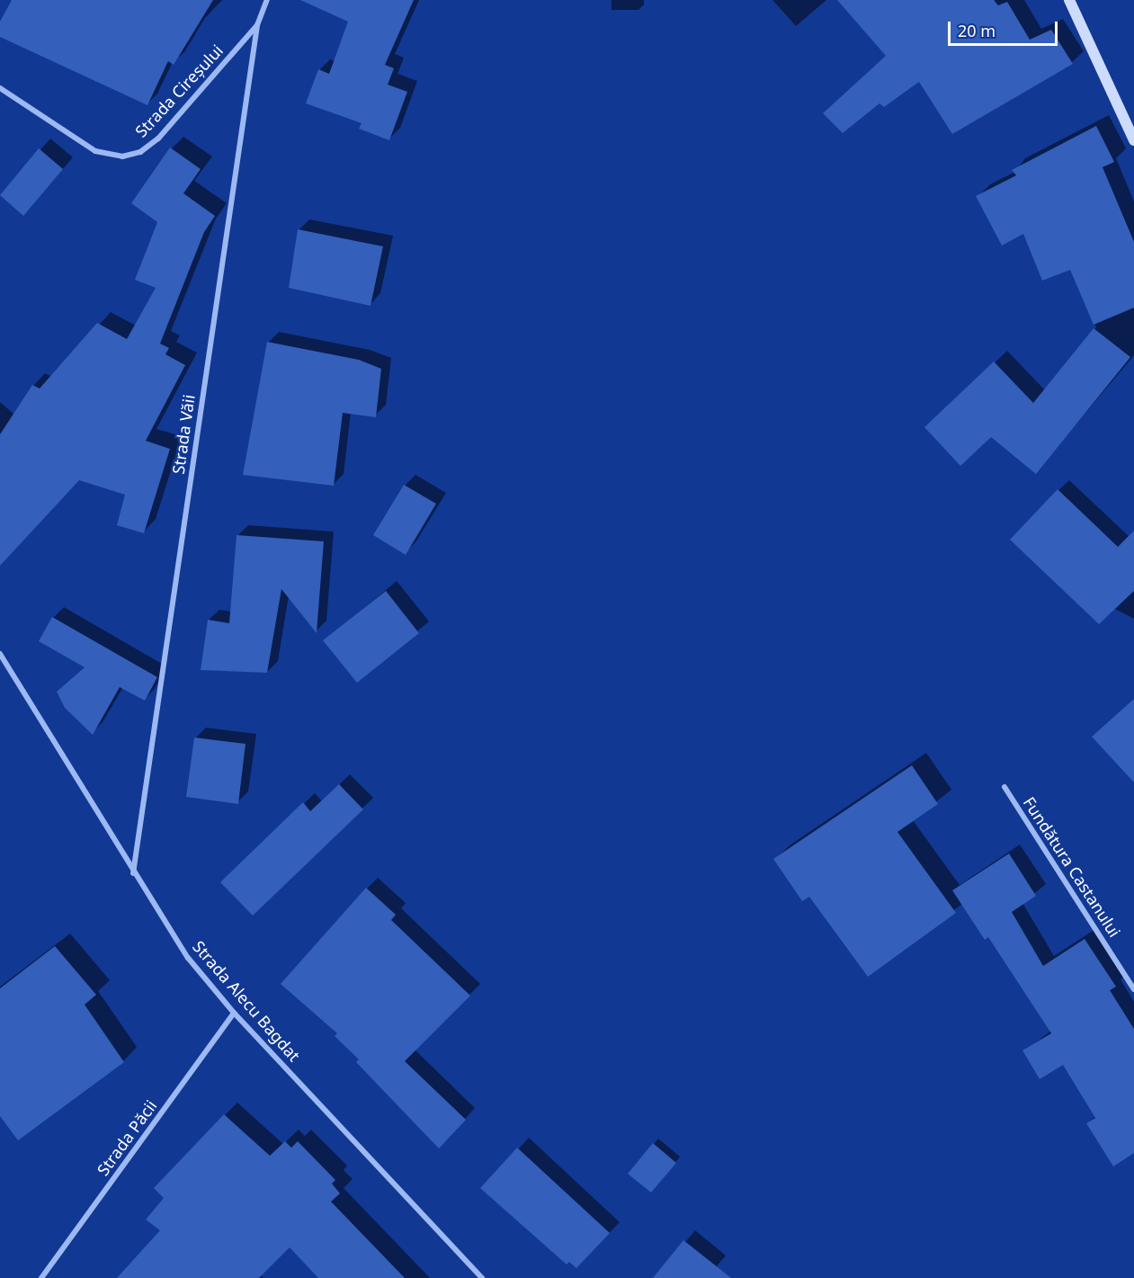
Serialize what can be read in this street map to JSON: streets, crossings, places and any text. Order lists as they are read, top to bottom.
{
  "streets": {
    "street": [
      "Strada Cireșului",
      "Strada Văii",
      "Fundătura Castanului",
      "Strada Alecu Bagdat",
      "Strada Păcii"
    ]
  },
  "crossings": [
    ["Strada Cireșului", "Strada Văii"],
    ["Strada Văii", "Strada Alecu Bagdat"],
    ["Strada Alecu Bagdat", "Strada Păcii"]
  ],
  "scale_bar": "20 m"
}
